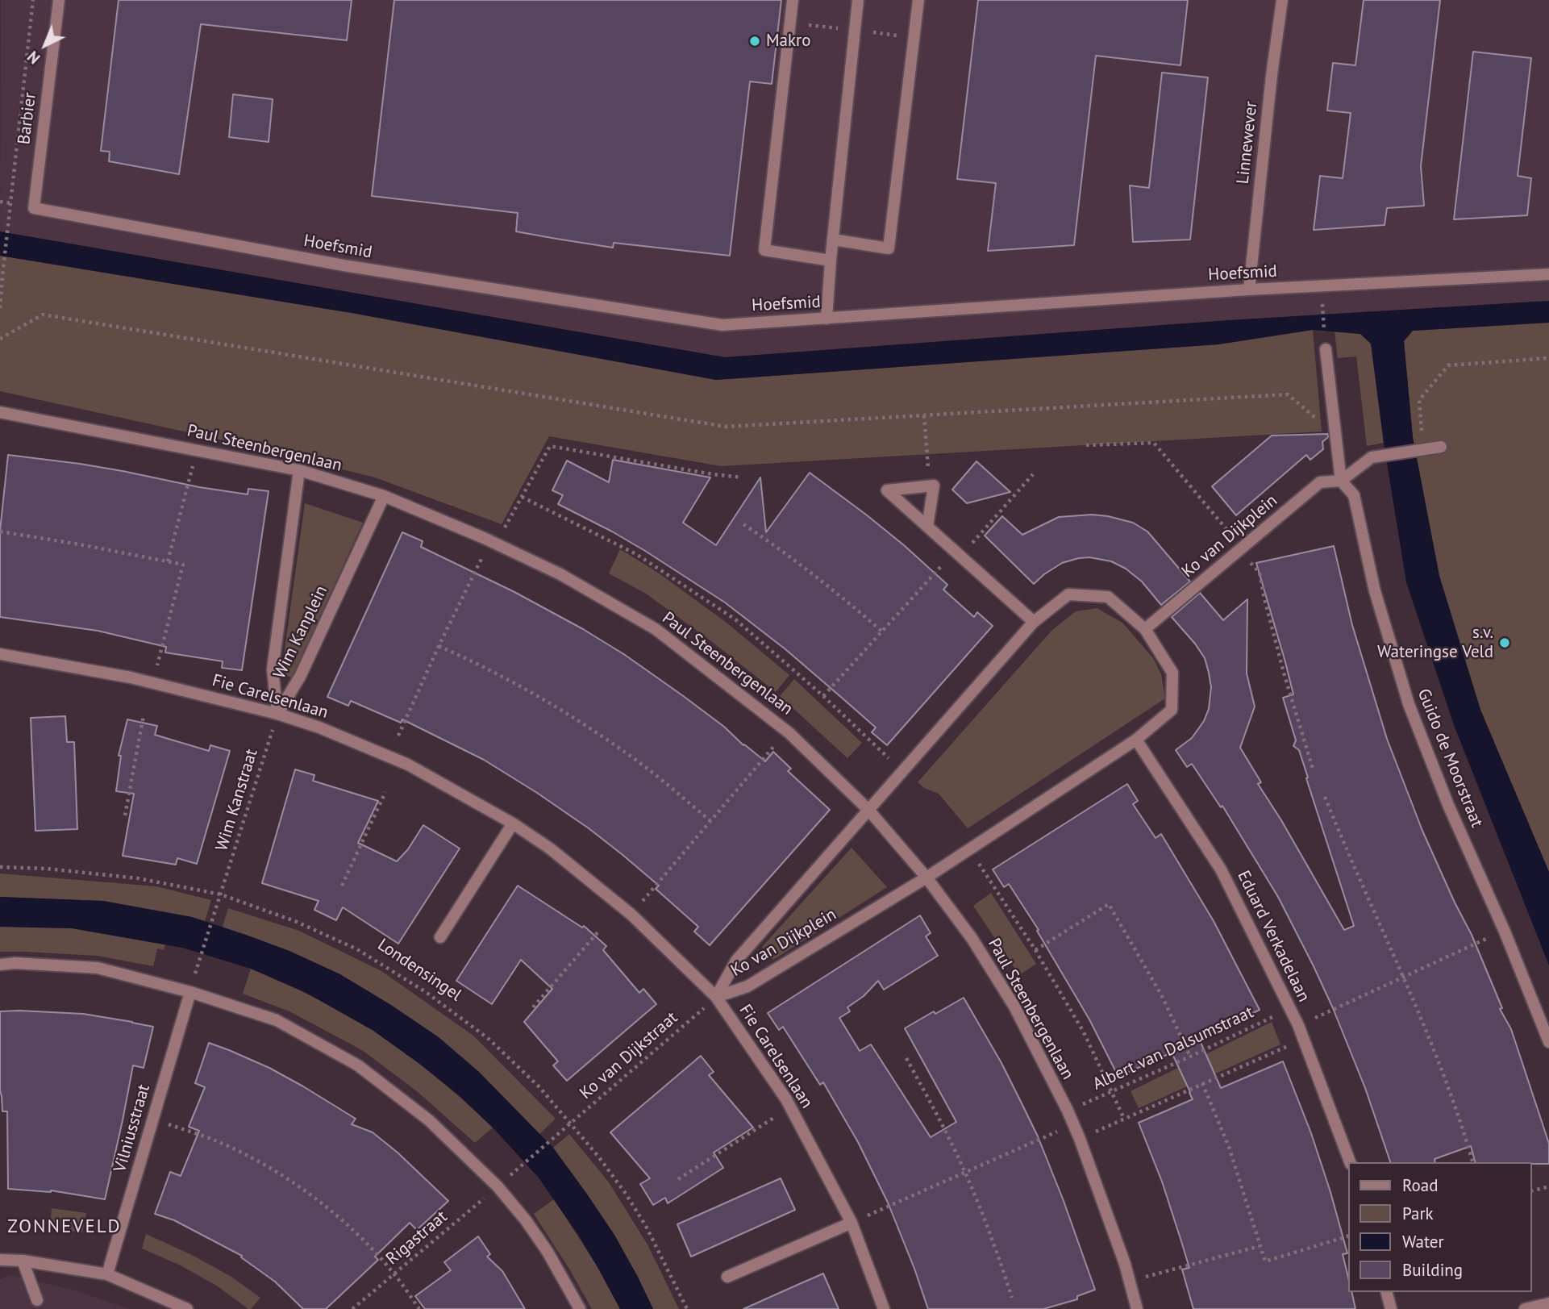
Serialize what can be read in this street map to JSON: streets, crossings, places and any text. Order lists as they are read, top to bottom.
{
  "streets": {
    "street": [
      "Barbier",
      "Linnewever",
      "Hoefsmid",
      "Paul Steenbergenlaan",
      "Ko van Dijkplein",
      "Wim Kanplein",
      "Fie Carelsenlaan",
      "Guido de Moorstraat",
      "Eduard Verkadelaan",
      "Vilniusstraat"
    ],
    "path": [
      "Wim Kanstraat",
      "Londensingel",
      "Albert van Dalsumstraat",
      "Ko van Dijkstraat",
      "Rigastraat"
    ]
  },
  "crossings": [
    ["Barbier", "Hoefsmid"],
    ["Linnewever", "Hoefsmid"],
    ["Paul Steenbergenlaan", "Ko van Dijkplein"],
    ["Paul Steenbergenlaan", "Wim Kanplein"],
    ["Paul Steenbergenlaan", "Albert van Dalsumstraat"],
    ["Ko van Dijkplein", "Fie Carelsenlaan"],
    ["Ko van Dijkplein", "Guido de Moorstraat"],
    ["Ko van Dijkplein", "Eduard Verkadelaan"],
    ["Ko van Dijkplein", "Ko van Dijkstraat"],
    ["Wim Kanplein", "Fie Carelsenlaan"],
    ["Wim Kanplein", "Wim Kanstraat"],
    ["Fie Carelsenlaan", "Wim Kanstraat"],
    ["Fie Carelsenlaan", "Ko van Dijkstraat"],
    ["Wim Kanstraat", "Londensingel"],
    ["Eduard Verkadelaan", "Albert van Dalsumstraat"],
    ["Londensingel", "Ko van Dijkstraat"]
  ],
  "districts": ["ZONNEVELD"],
  "places": ["Makro", "s.v. Wateringse Veld"],
  "legend": [
    "Road",
    "Park",
    "Water",
    "Building"
  ],
  "north": "bottom left"
}
